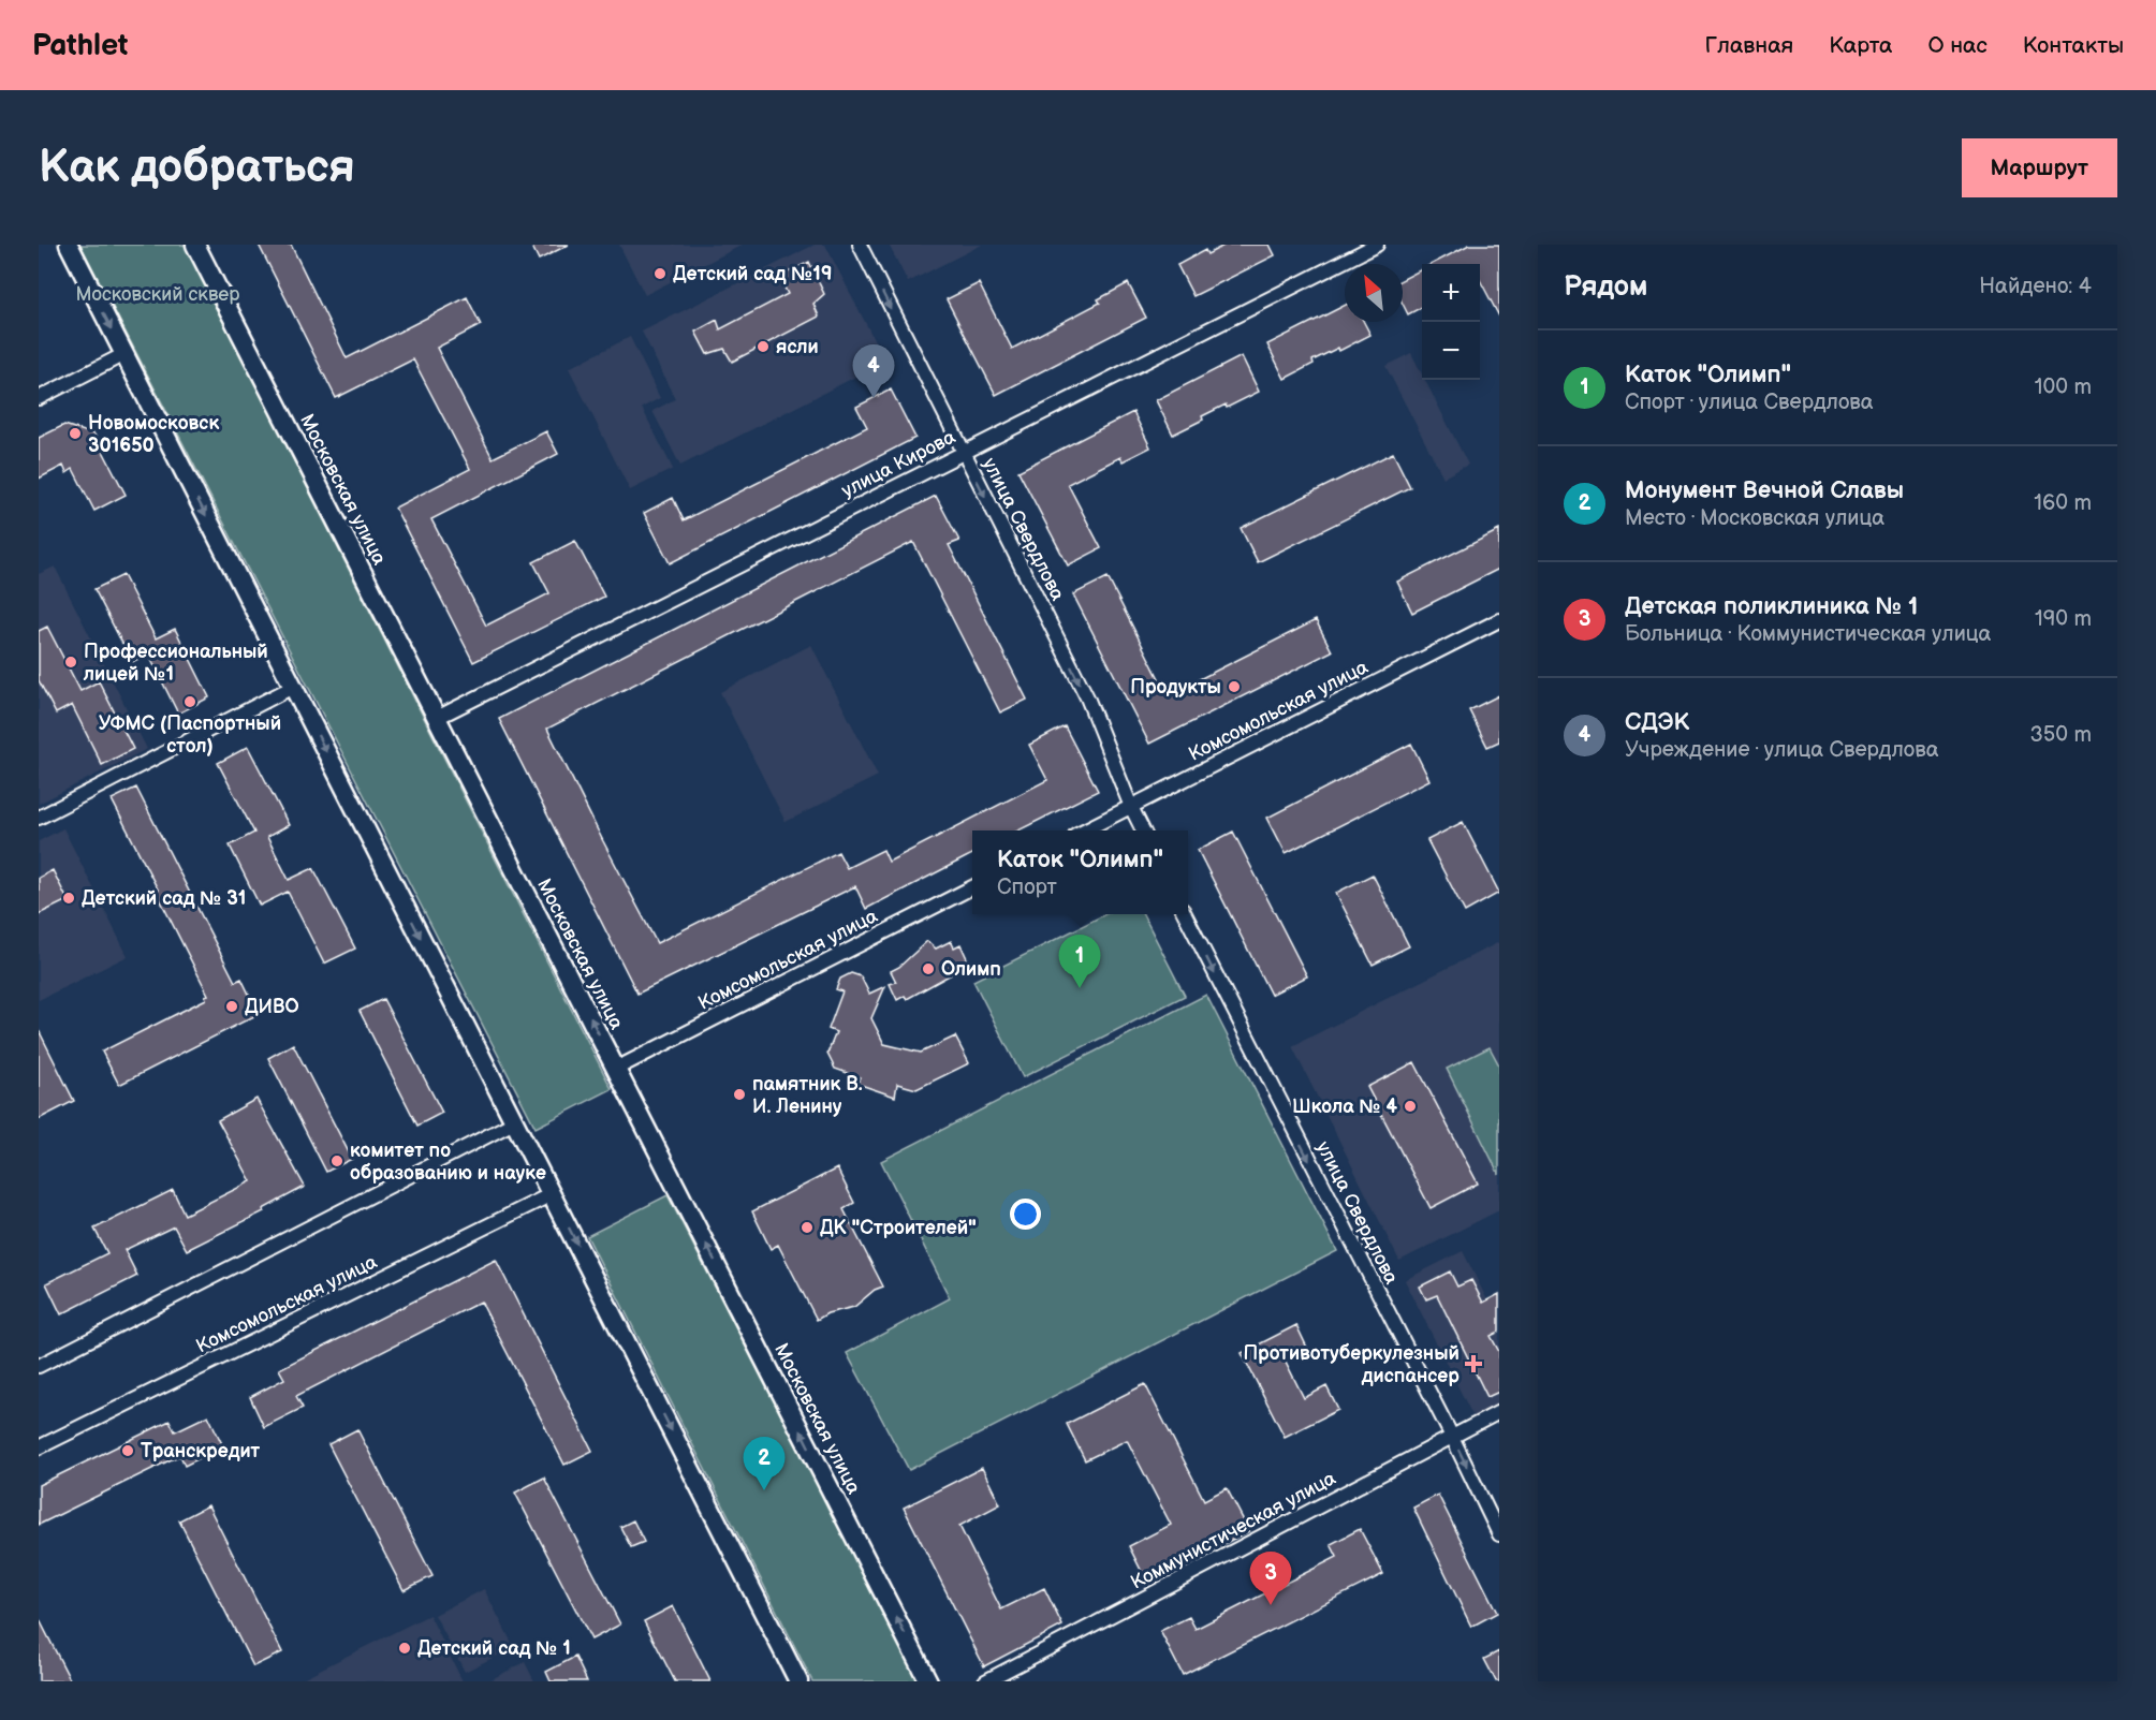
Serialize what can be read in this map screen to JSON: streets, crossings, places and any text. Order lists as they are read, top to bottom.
{
  "streets": {
    "main road": ["Московская улица"],
    "street": [
      "улица Кирова",
      "улица Свердлова",
      "Комсомольская улица",
      "Коммунистическая улица"
    ]
  },
  "crossings": [
    ["улица Кирова", "Московская улица"],
    ["улица Кирова", "улица Свердлова"],
    ["Московская улица", "Комсомольская улица"],
    ["улица Свердлова", "Комсомольская улица"],
    ["улица Свердлова", "Коммунистическая улица"]
  ],
  "one_way": ["улица Свердлова"],
  "parks": ["Московский сквер"],
  "places": {
    "other": [
      "Детский сад №19",
      "ясли",
      "Новомосковск 301650",
      "Профессиональный лицей №1",
      "Продукты",
      "УФМС (Паспортный стол)",
      "Детский сад № 31",
      "Олимп",
      "ДИВО",
      "памятник В. И. Ленину",
      "Школа № 4",
      "комитет по образованию и науке",
      "ДК \"Строителей\"",
      "Транскредит",
      "Детский сад № 1"
    ],
    "health": ["Противотуберкулезный диспансер"]
  },
  "north": "top left",
  "page": {
    "header": "Pathlet",
    "nav": [
      "Главная",
      "Карта",
      "О нас",
      "Контакты"
    ],
    "buttons": "Маршрут",
    "title": "Как добраться",
    "heading": ["Рядом", "Найдено: 4"],
    "map_buttons": ["+", "−"],
    "list": [
      {
        "mark": "1",
        "name": "Каток \"Олимп\"",
        "note": "Спорт · улица Свердлова",
        "value": "100 m"
      },
      {
        "mark": "2",
        "name": "Монумент Вечной Славы",
        "note": "Место · Московская улица",
        "value": "160 m"
      },
      {
        "mark": "3",
        "name": "Детская поликлиника № 1",
        "note": "Больница · Коммунистическая улица",
        "value": "190 m"
      },
      {
        "mark": "4",
        "name": "СДЭК",
        "note": "Учреждение · улица Свердлова",
        "value": "350 m"
      }
    ],
    "pins": [
      "4",
      "1",
      "2",
      "3"
    ],
    "popup": ["Каток \"Олимп\"", "Спорт"]
  }
}
